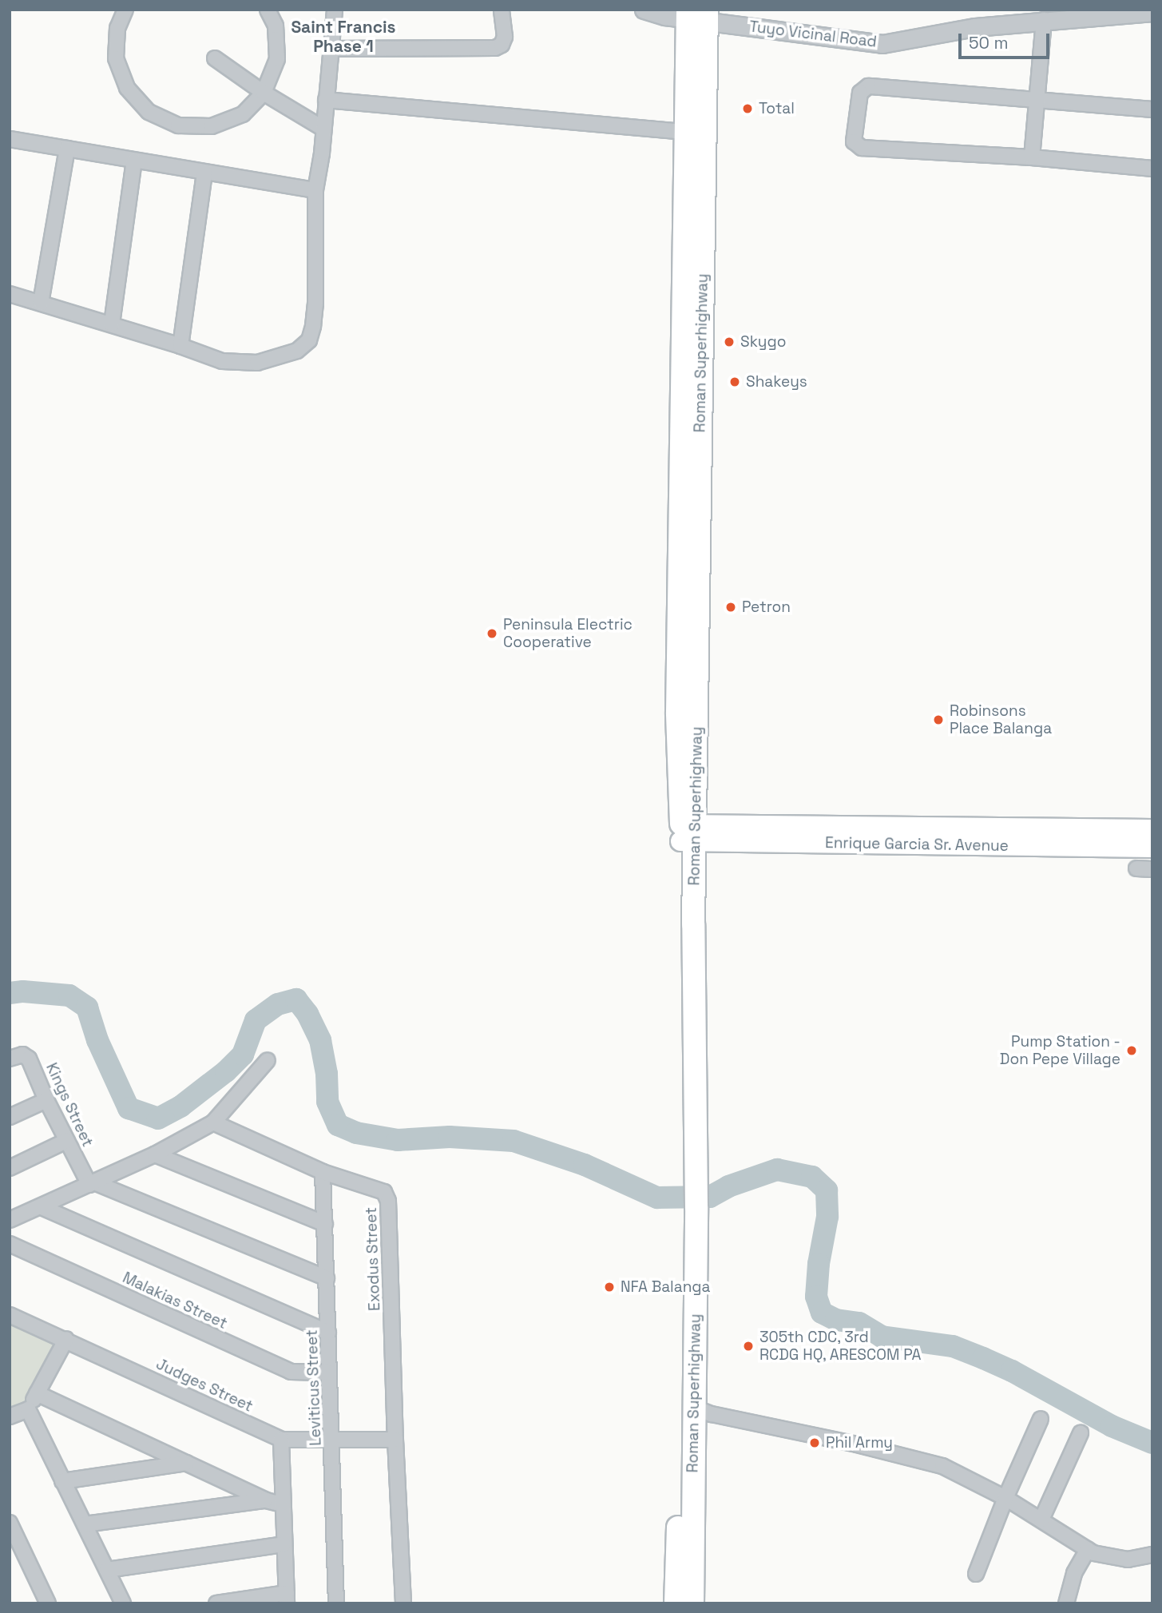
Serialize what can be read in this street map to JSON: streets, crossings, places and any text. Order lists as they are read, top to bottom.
{
  "streets": {
    "main road": ["Roman Superhighway", "Enrique Garcia Sr. Avenue"],
    "street": [
      "Tuyo Vicinal Road",
      "Kings Street",
      "Exodus Street",
      "Malakias Street",
      "Judges Street",
      "Leviticus Street"
    ]
  },
  "crossings": [
    ["Tuyo Vicinal Road", "Roman Superhighway"],
    ["Roman Superhighway", "Enrique Garcia Sr. Avenue"],
    ["Exodus Street", "Judges Street"],
    ["Exodus Street", "Leviticus Street"],
    ["Malakias Street", "Leviticus Street"],
    ["Judges Street", "Leviticus Street"]
  ],
  "districts": ["Saint Francis Phase 1"],
  "places": [
    "Total",
    "Skygo",
    "Shakeys",
    "Petron",
    "Peninsula Electric Cooperative",
    "Robinsons Place Balanga",
    "Pump Station - Don Pepe Village",
    "NFA Balanga",
    "305th CDC, 3rd RCDG HQ, ARESCOM PA",
    "Phil Army"
  ],
  "scale_bar": "50 m"
}
